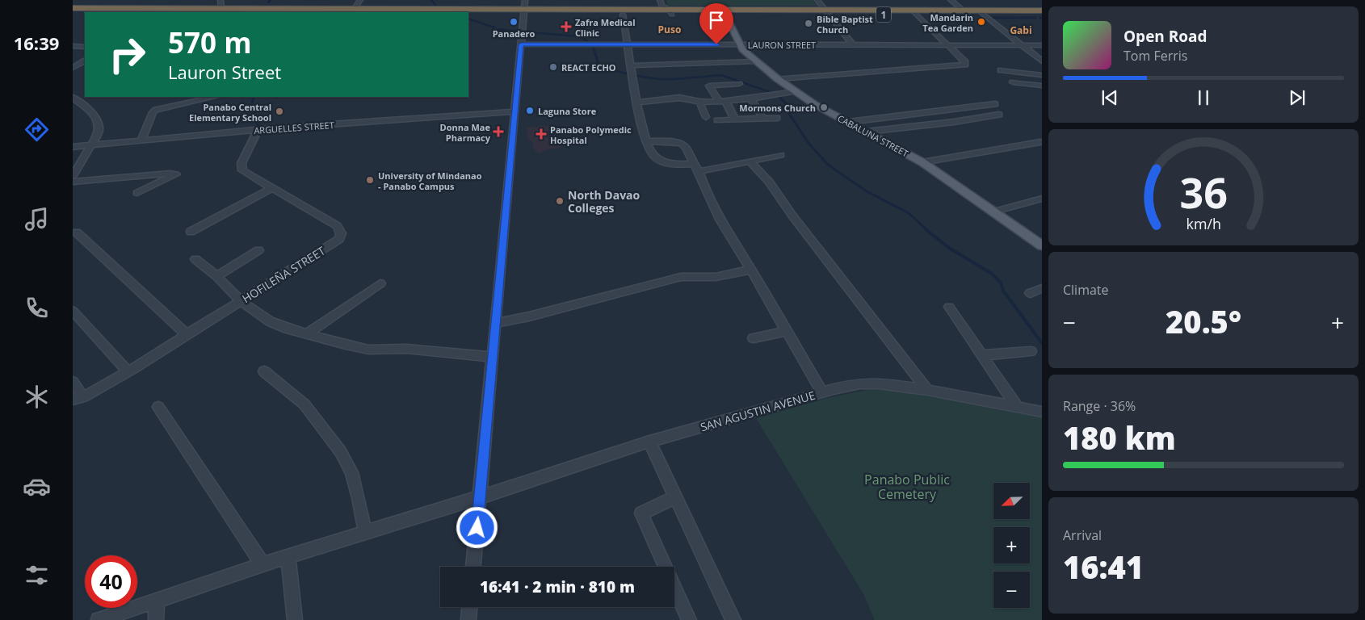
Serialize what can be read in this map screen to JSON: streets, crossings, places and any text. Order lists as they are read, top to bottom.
{
  "streets": {
    "highway": ["1"],
    "main road": ["CABALUNA STREET"],
    "street": [
      "LAURON STREET",
      "ARGUELLES STREET",
      "HOFILEÑA STREET",
      "SAN AGUSTIN AVENUE"
    ]
  },
  "crossings": [
    ["1", "CABALUNA STREET"],
    ["LAURON STREET", "CABALUNA STREET"],
    ["ARGUELLES STREET", "HOFILEÑA STREET"]
  ],
  "districts": ["Puso", "Gabi"],
  "parks": ["Panabo Public Cemetery"],
  "places": {
    "other": [
      "Panadero",
      "Mandarin Tea Garden",
      "Bible Baptist Church",
      "REACT ECHO",
      "Mormons Church",
      "Laguna Store",
      "Panabo Central Elementary School",
      "University of Mindanao - Panabo Campus",
      "North Davao Colleges"
    ],
    "health": ["Zafra Medical Clinic", "Donna Mae Pharmacy", "Panabo Polymedic Hospital"]
  },
  "north": "bottom left",
  "page": {
    "tabs": "16:39",
    "turn": ["570 m", "Lauron Street"],
    "song": ["Open Road", "Tom Ferris"],
    "tile": [
      "Climate",
      ["Range · 36%", "180 km"],
      ["Arrival", "16:41"]
    ],
    "heat": ["−", "20.5°", "+"],
    "map_buttons": ["+", "−"],
    "limit": "40",
    "trip": "16:41 · 2 min · 810 m",
    "gauge": ["36", "km/h"]
  }
}
